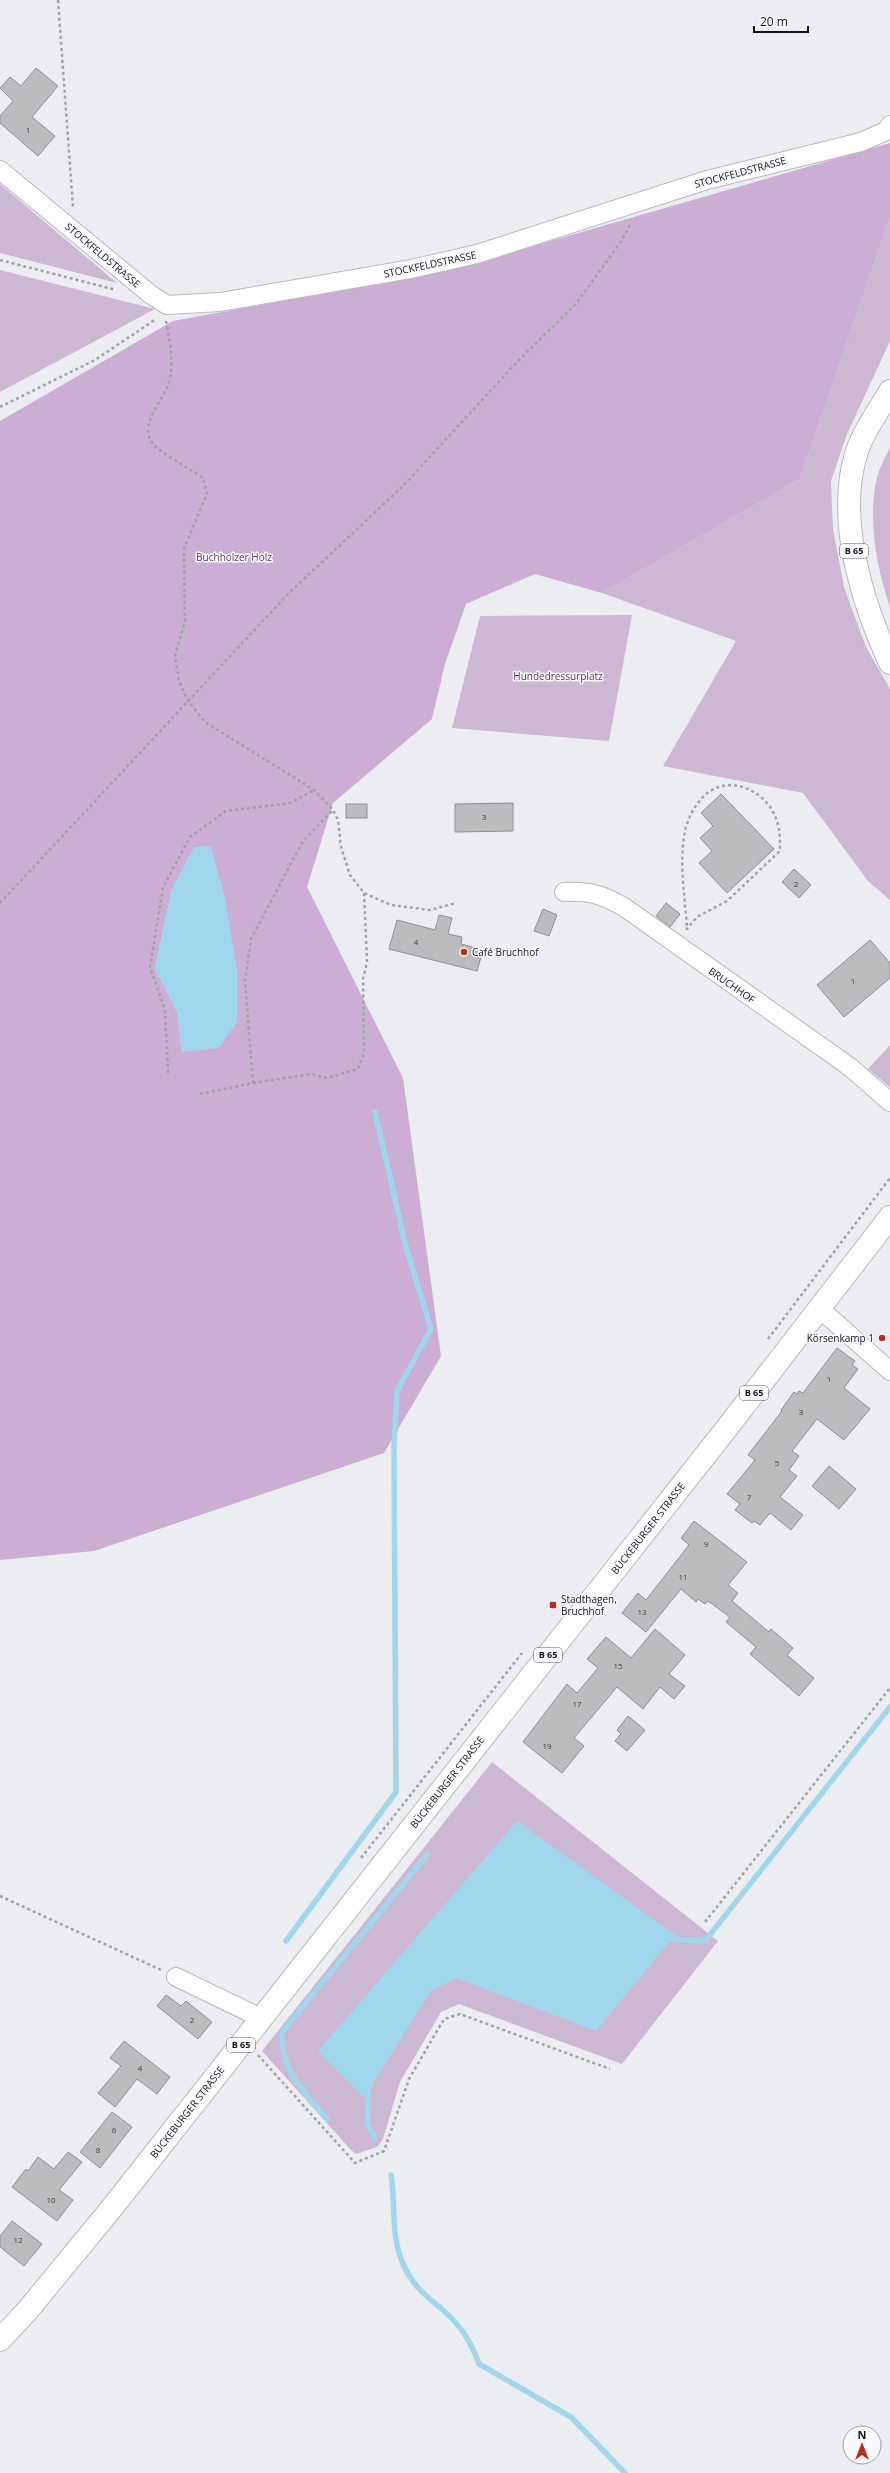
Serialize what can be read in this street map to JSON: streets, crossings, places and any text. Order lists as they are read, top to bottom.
{
  "streets": {
    "main road": ["B 65", "BÜCKEBURGER STRASSE"],
    "street": ["STOCKFELDSTRASSE", "BRUCHHOF"]
  },
  "parks": ["Buchholzer Holz", "Hundedressurplatz"],
  "places": {
    "other": ["Café Bruchhof", "Körsenkamp 1"],
    "transit": ["Stadthagen, Bruchhof"]
  },
  "house_numbers": [
    "1",
    "3",
    "2",
    "4",
    "1",
    "1",
    "3",
    "5",
    "7",
    "9",
    "11",
    "13",
    "15",
    "17",
    "19",
    "2",
    "4",
    "6",
    "8",
    "10",
    "12"
  ],
  "scale_bar": "20 m",
  "north": "top"
}
